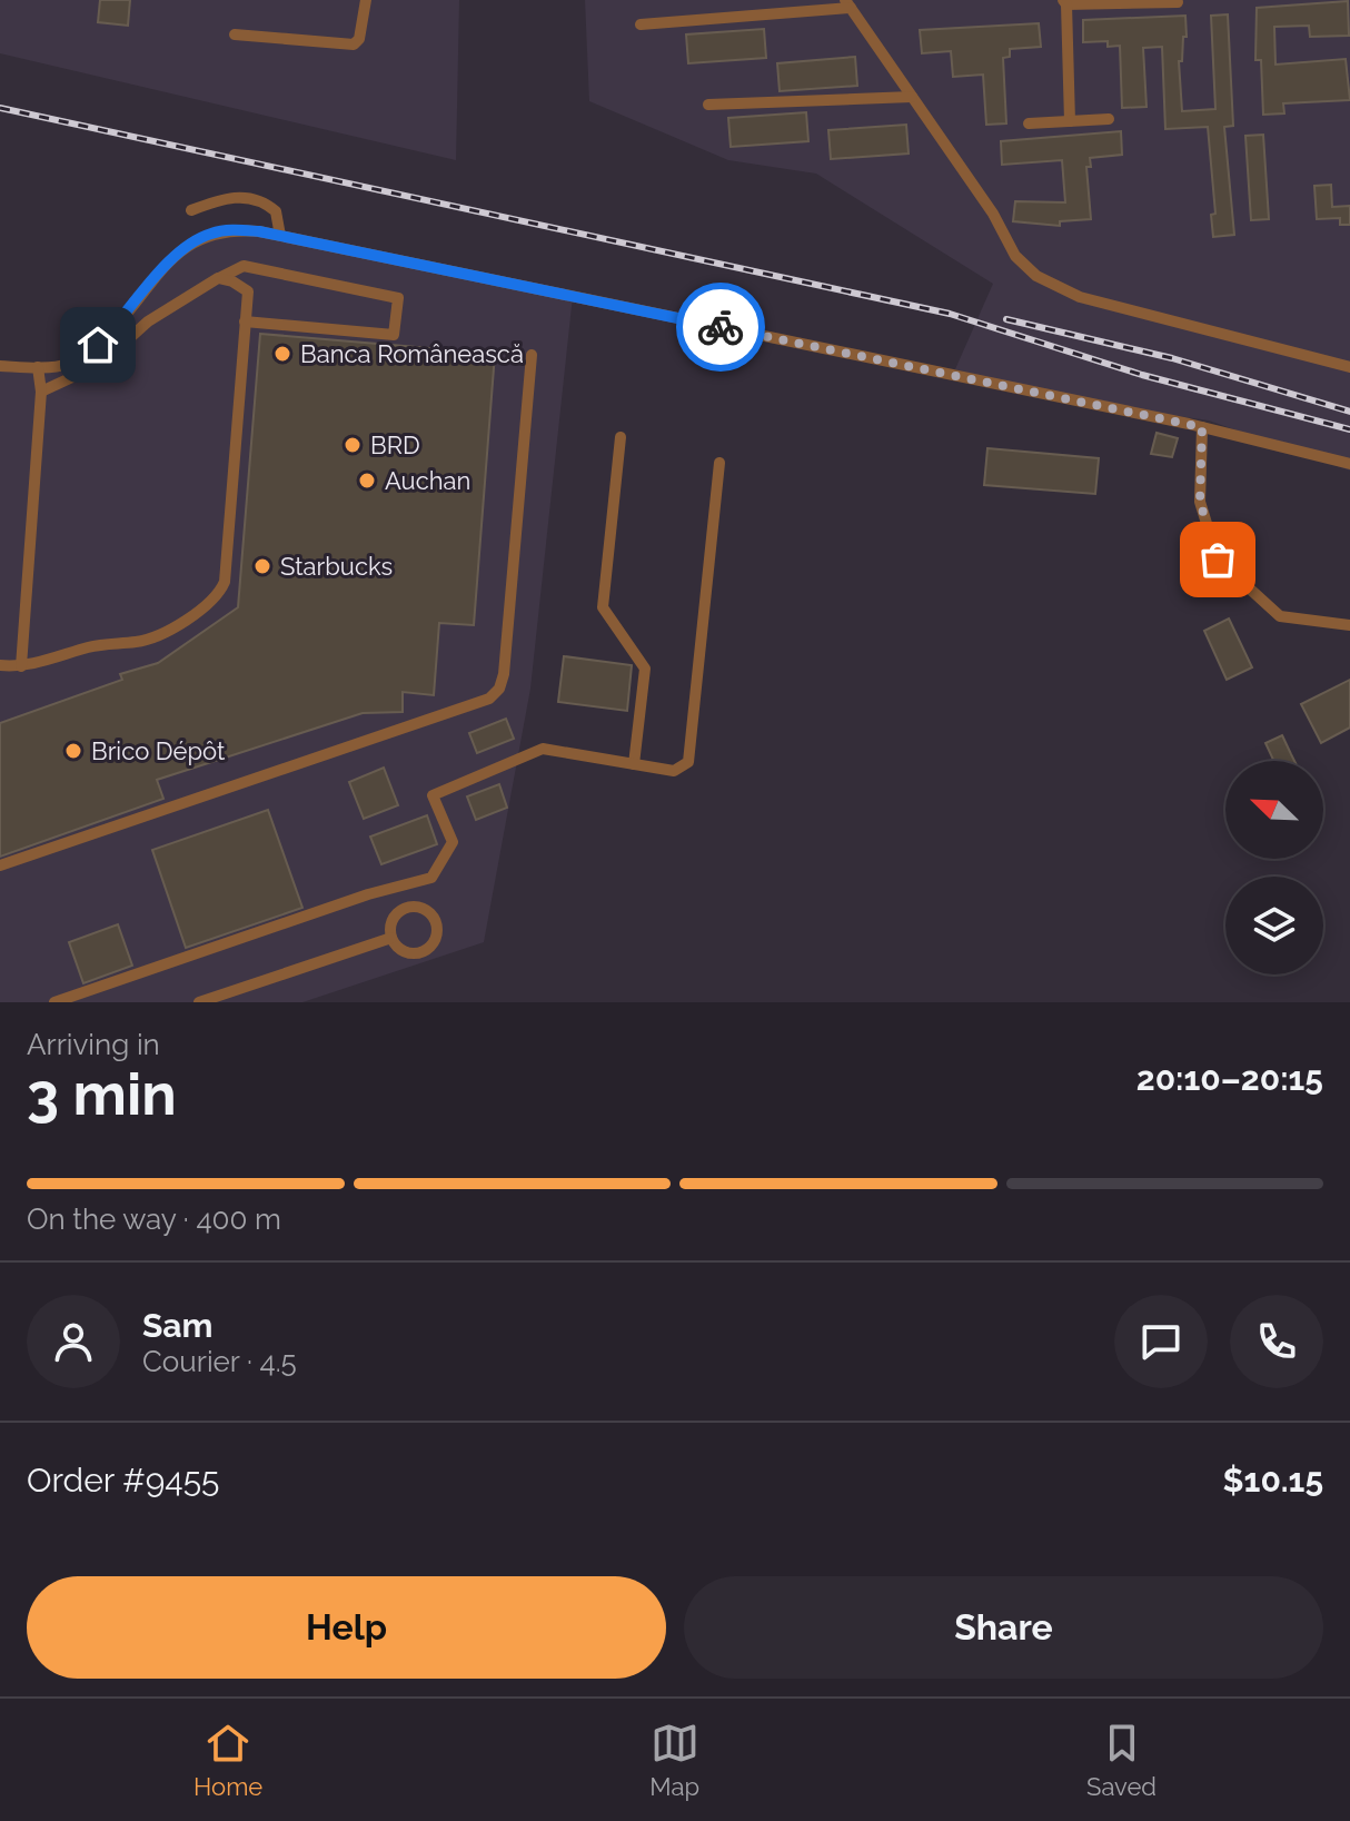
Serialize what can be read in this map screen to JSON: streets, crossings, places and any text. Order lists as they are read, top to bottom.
{
  "places": [
    "Banca Românească",
    "BRD",
    "Auchan",
    "Starbucks",
    "Brico Dépôt"
  ],
  "north": "top left",
  "page": {
    "heading": ["3 min", "Arriving in", "20:10–20:15"],
    "panel": [
      "Sam",
      "Courier · 4.5",
      "Order #9455",
      "$10.15"
    ],
    "bar": "On the way · 400 m",
    "buttons": ["Help", "Share"],
    "tabs": ["Home", "Map", "Saved"]
  }
}
